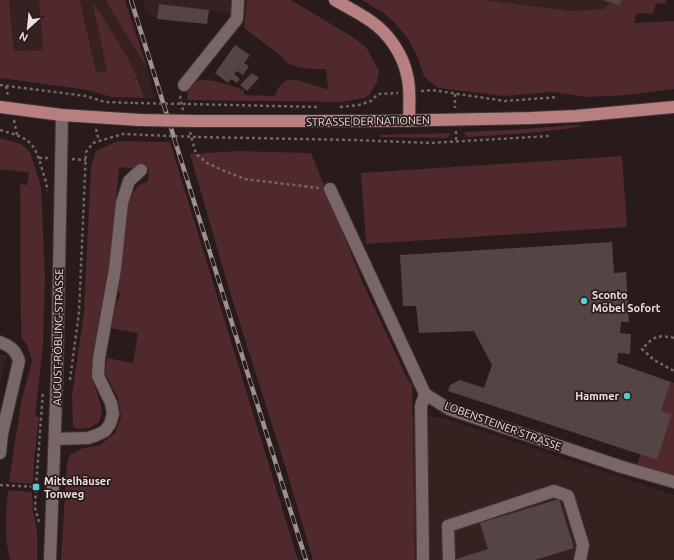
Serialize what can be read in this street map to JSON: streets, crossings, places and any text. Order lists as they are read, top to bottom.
{
  "streets": {
    "main road": ["STRASSE DER NATIONEN"],
    "street": ["AUGUST-RÖBLING-STRASSE", "LOBENSTEINER STRASSE"]
  },
  "crossings": [
    ["STRASSE DER NATIONEN", "AUGUST-RÖBLING-STRASSE"]
  ],
  "places": {
    "other": ["Sconto Möbel Sofort", "Hammer"],
    "transit": ["Mittelhäuser Tonweg"]
  },
  "north": "bottom left"
}
